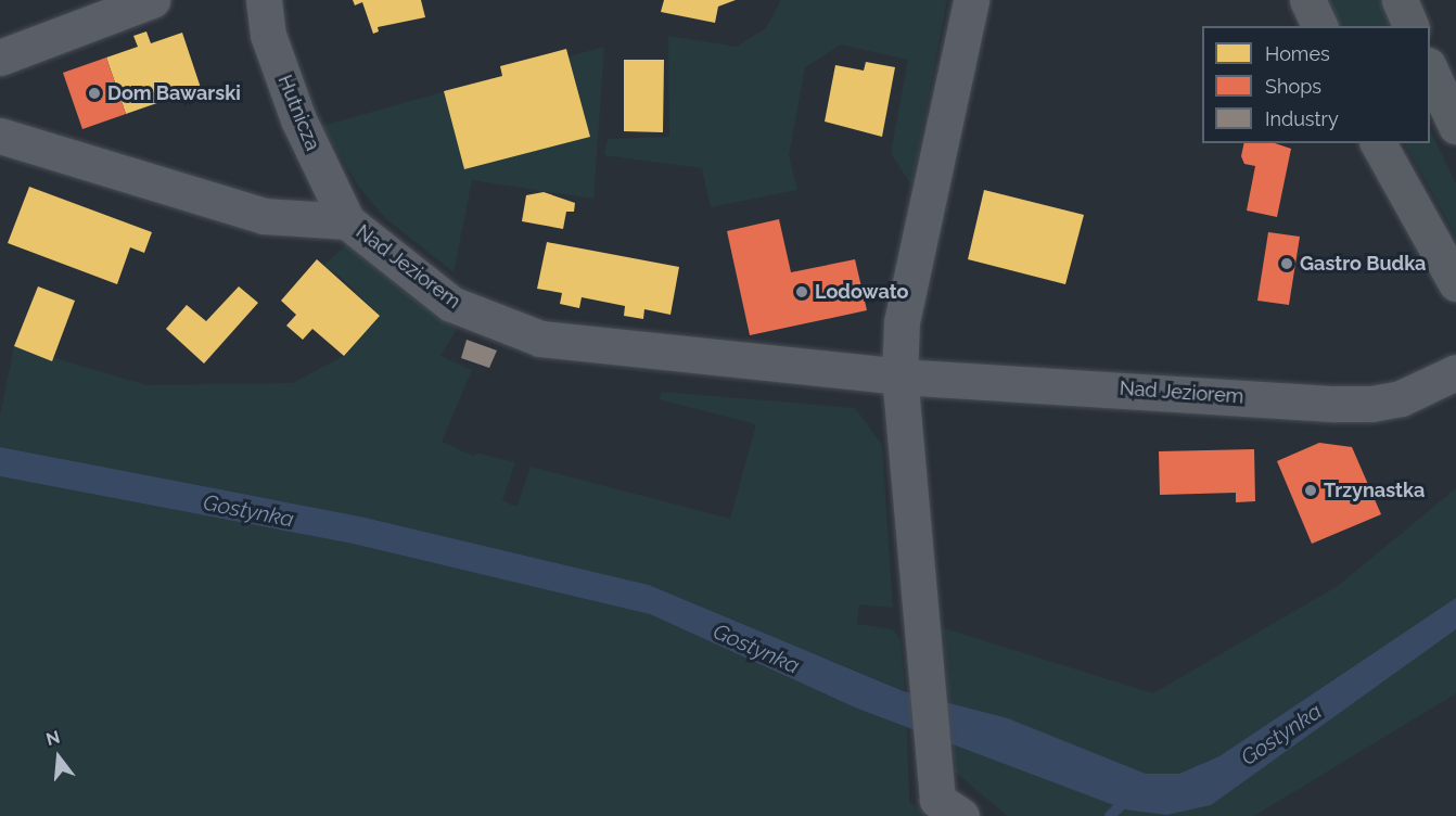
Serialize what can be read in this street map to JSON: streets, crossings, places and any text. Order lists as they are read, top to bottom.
{
  "streets": {
    "street": ["Hutnicza", "Nad Jeziorem"]
  },
  "crossings": [
    ["Hutnicza", "Nad Jeziorem"]
  ],
  "water": ["Gostynka"],
  "places": [
    "Dom Bawarski",
    "Gastro Budka",
    "Lodowato",
    "Trzynastka"
  ],
  "legend": ["Homes", "Shops", "Industry"],
  "north": "top"
}
